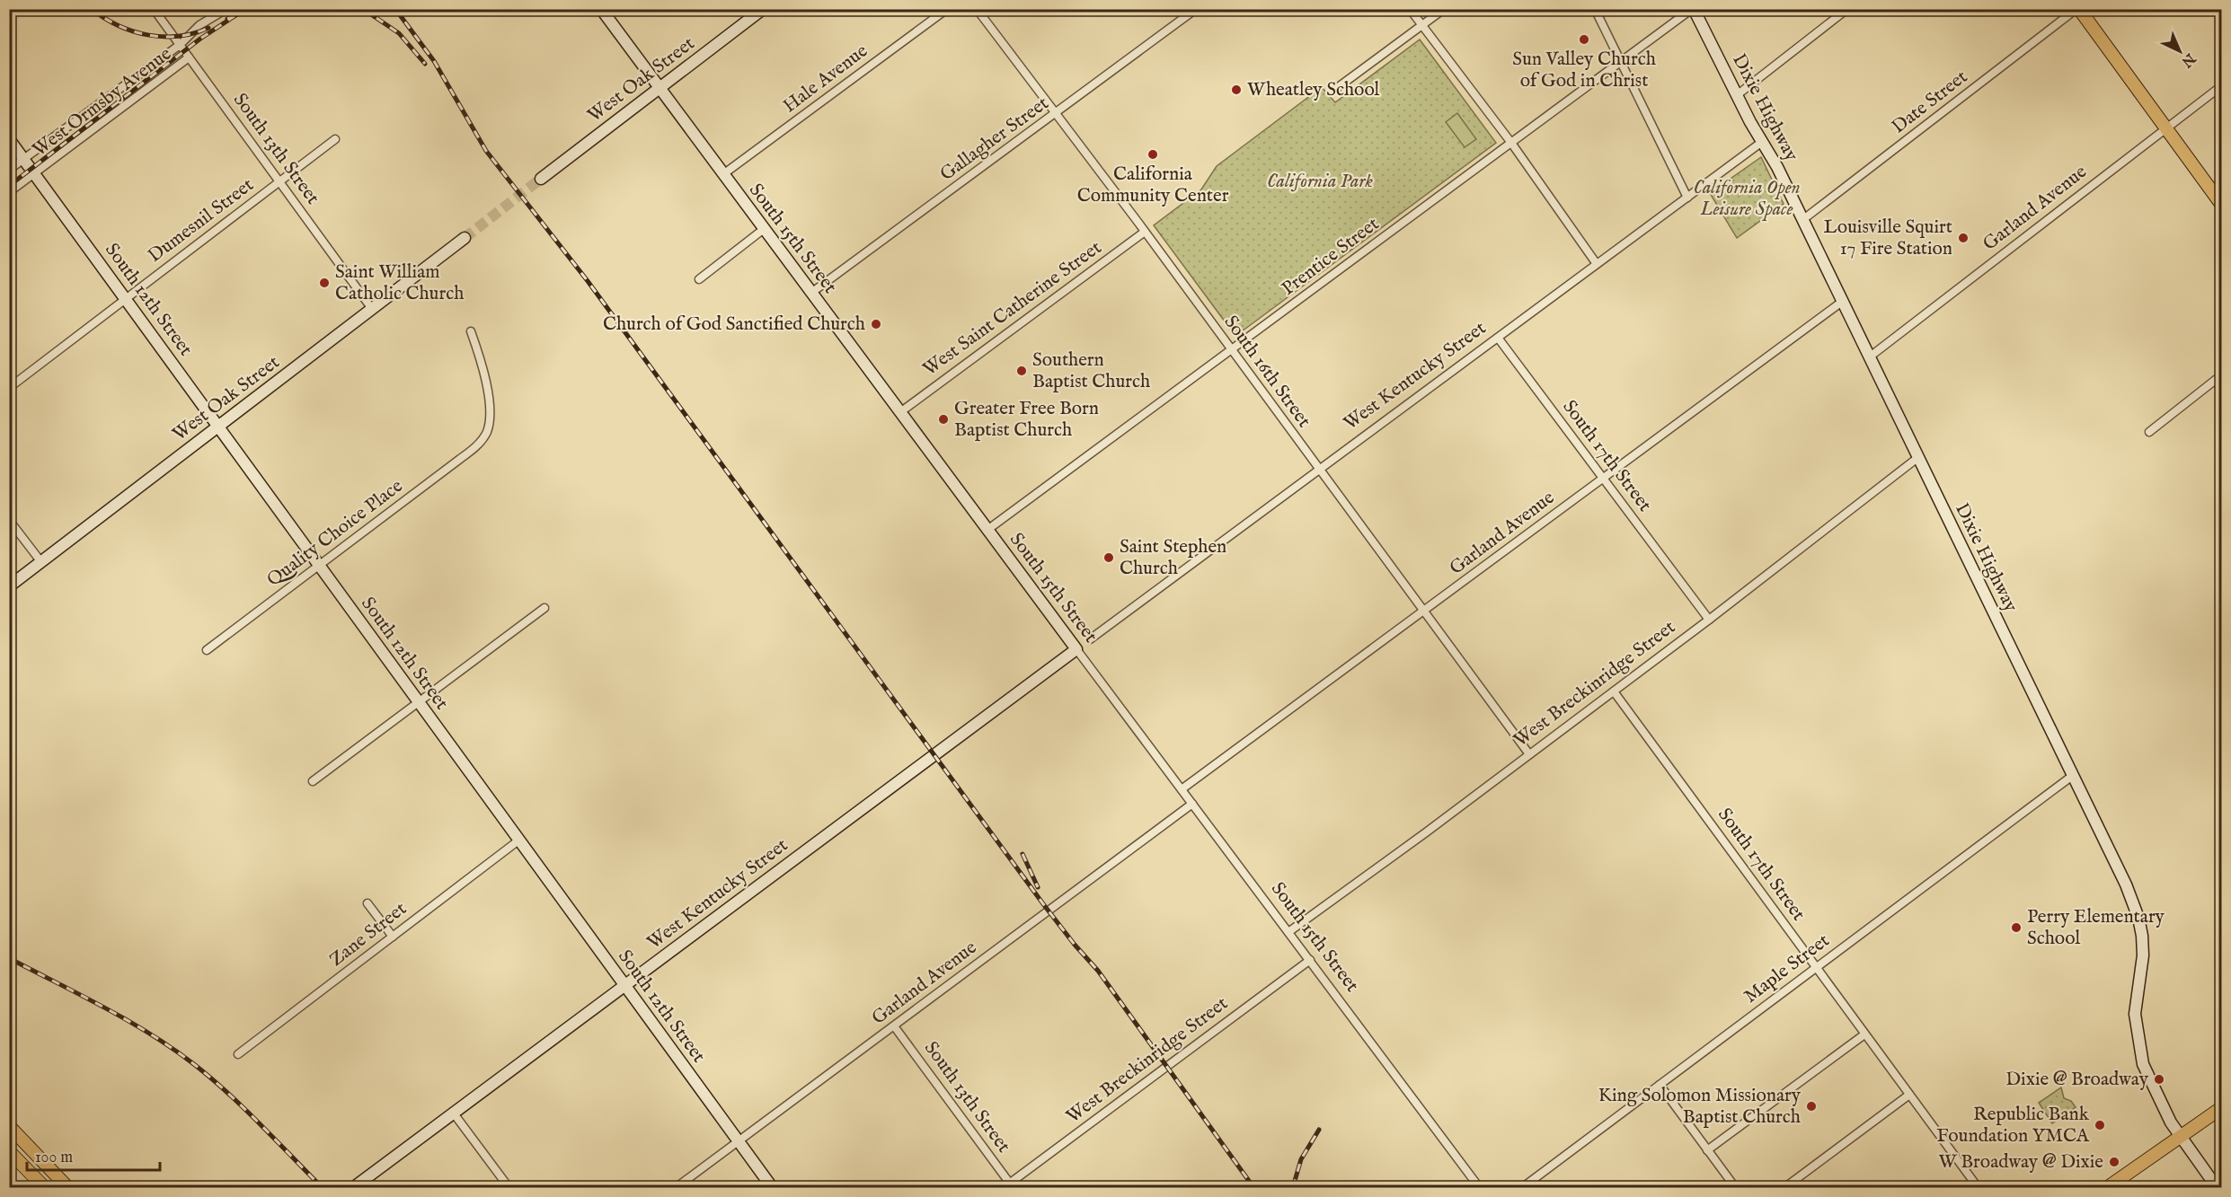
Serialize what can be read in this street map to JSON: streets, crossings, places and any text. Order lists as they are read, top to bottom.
{
  "streets": {
    "street": [
      "Hale Avenue",
      "West Oak Street",
      "West Ormsby Avenue",
      "Date Street",
      "Dixie Highway",
      "Gallagher Street",
      "South 13th Street",
      "Garland Avenue",
      "Dumesnil Street",
      "South 15th Street",
      "Prentice Street",
      "South 12th Street",
      "West Saint Catherine Street",
      "South 16th Street",
      "West Kentucky Street",
      "South 17th Street",
      "Quality Choice Place",
      "West Breckinridge Street",
      "Zane Street",
      "Maple Street"
    ]
  },
  "crossings": [
    ["Hale Avenue", "South 15th Street"],
    ["West Oak Street", "South 13th Street"],
    ["West Oak Street", "South 15th Street"],
    ["West Oak Street", "South 12th Street"],
    ["West Ormsby Avenue", "South 13th Street"],
    ["West Ormsby Avenue", "South 12th Street"],
    ["Date Street", "Dixie Highway"],
    ["Dixie Highway", "Garland Avenue"],
    ["Dixie Highway", "Prentice Street"],
    ["Dixie Highway", "West Kentucky Street"],
    ["Dixie Highway", "West Breckinridge Street"],
    ["Dixie Highway", "Maple Street"],
    ["Gallagher Street", "South 15th Street"],
    ["Gallagher Street", "South 16th Street"],
    ["South 13th Street", "Garland Avenue"],
    ["South 13th Street", "Dumesnil Street"],
    ["South 13th Street", "West Breckinridge Street"],
    ["Garland Avenue", "South 15th Street"],
    ["Garland Avenue", "South 12th Street"],
    ["Garland Avenue", "South 16th Street"],
    ["Garland Avenue", "South 17th Street"],
    ["Dumesnil Street", "South 12th Street"],
    ["South 15th Street", "Prentice Street"],
    ["South 15th Street", "West Saint Catherine Street"],
    ["South 15th Street", "West Kentucky Street"],
    ["South 15th Street", "West Breckinridge Street"],
    ["Prentice Street", "South 16th Street"],
    ["South 12th Street", "West Kentucky Street"],
    ["South 12th Street", "Quality Choice Place"],
    ["South 12th Street", "Zane Street"],
    ["West Saint Catherine Street", "South 16th Street"],
    ["South 16th Street", "West Kentucky Street"],
    ["South 16th Street", "West Breckinridge Street"],
    ["West Kentucky Street", "South 17th Street"],
    ["South 17th Street", "West Breckinridge Street"],
    ["South 17th Street", "Maple Street"]
  ],
  "parks": ["California Park", "California Open Leisure Space"],
  "places": [
    "Sun Valley Church of God in Christ",
    "Wheatley School",
    "California Community Center",
    "Louisville Squirt 17 Fire Station",
    "Saint William Catholic Church",
    "Church of God Sanctified Church",
    "Southern Baptist Church",
    "Greater Free Born Baptist Church",
    "Saint Stephen Church",
    "Perry Elementary School",
    "Dixie @ Broadway",
    "King Solomon Missionary Baptist Church",
    "Republic Bank Foundation YMCA",
    "W Broadway @ Dixie"
  ],
  "scale_bar": "100 m",
  "north": "bottom right"
}
